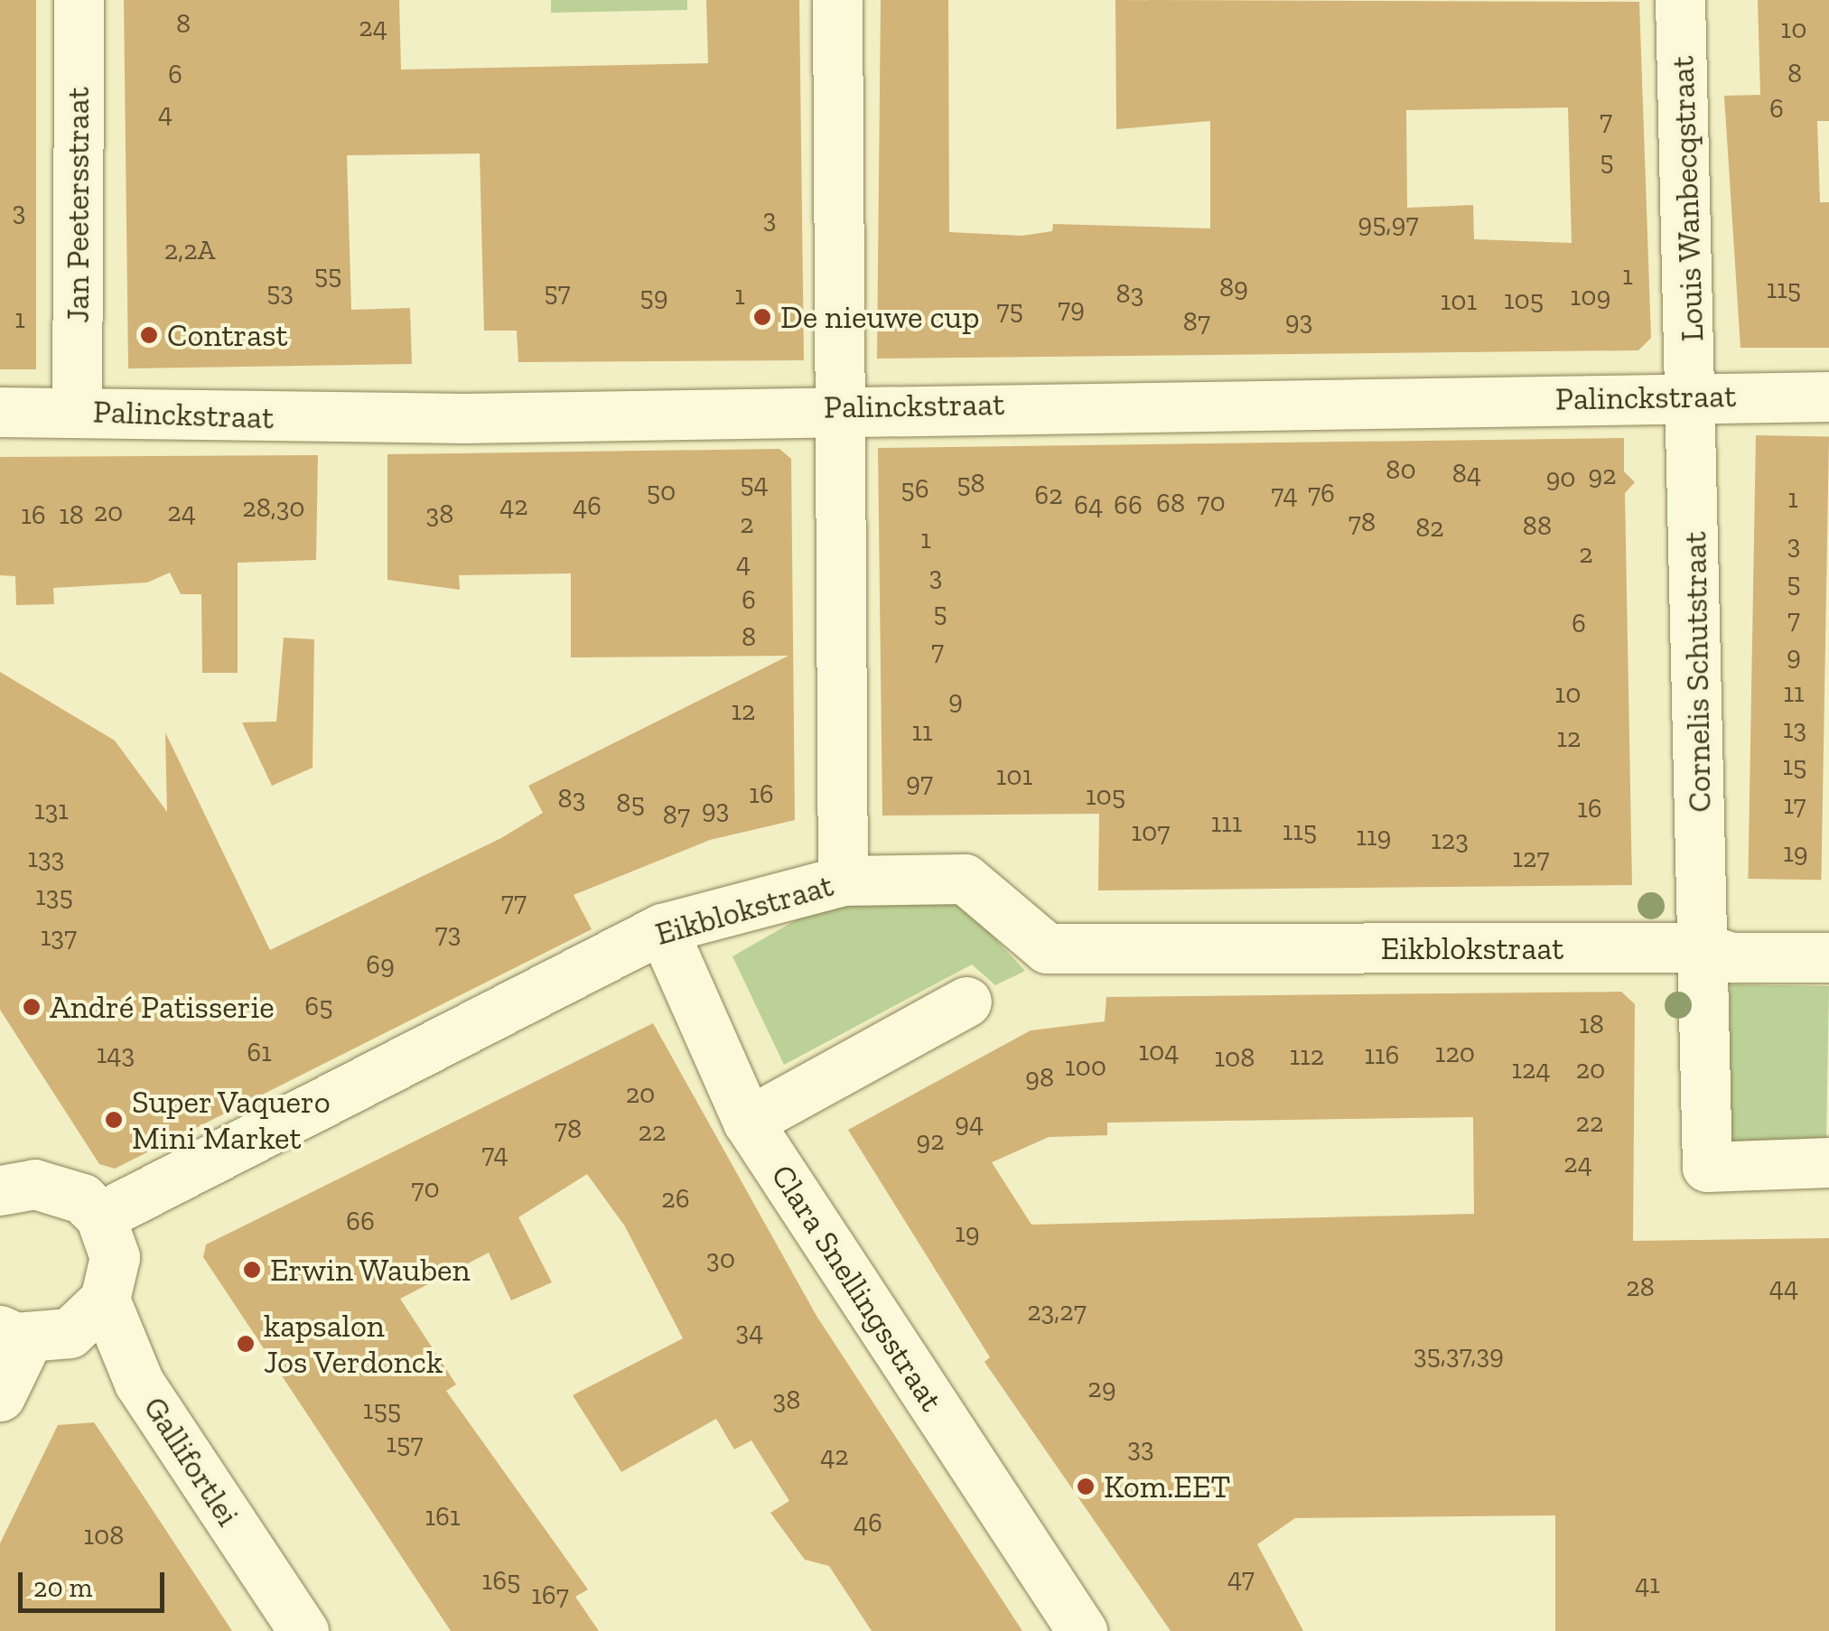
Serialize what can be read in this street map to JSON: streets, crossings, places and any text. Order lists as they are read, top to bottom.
{
  "streets": {
    "street": [
      "Louis Wanbecqstraat",
      "Jan Peetersstraat",
      "Palinckstraat",
      "Cornelis Schutstraat",
      "Eikblokstraat",
      "Clara Snellingsstraat",
      "Gallifortlei"
    ]
  },
  "crossings": [
    ["Louis Wanbecqstraat", "Palinckstraat"],
    ["Louis Wanbecqstraat", "Cornelis Schutstraat"],
    ["Jan Peetersstraat", "Palinckstraat"],
    ["Palinckstraat", "Cornelis Schutstraat"],
    ["Cornelis Schutstraat", "Eikblokstraat"],
    ["Eikblokstraat", "Clara Snellingsstraat"]
  ],
  "places": [
    "De nieuwe cup",
    "Contrast",
    "André Patisserie",
    "Super Vaquero Mini Market",
    "Erwin Wauben",
    "kapsalon Jos Verdonck",
    "Kom.EET"
  ],
  "house_numbers": [
    "8",
    "24",
    "10",
    "8",
    "6",
    "6",
    "4",
    "7",
    "5",
    "3",
    "3",
    "95,97",
    "2,2A",
    "55",
    "1",
    "89",
    "115",
    "53",
    "57",
    "83",
    "1",
    "59",
    "109",
    "105",
    "101",
    "79",
    "75",
    "1",
    "93",
    "87",
    "80",
    "84",
    "92",
    "90",
    "54",
    "58",
    "56",
    "50",
    "76",
    "74",
    "62",
    "1",
    "70",
    "68",
    "64",
    "66",
    "42",
    "46",
    "28,30",
    "20",
    "24",
    "38",
    "16",
    "18",
    "78",
    "2",
    "88",
    "82",
    "1",
    "3",
    "2",
    "4",
    "3",
    "5",
    "6",
    "5",
    "7",
    "6",
    "8",
    "7",
    "9",
    "11",
    "10",
    "9",
    "12",
    "13",
    "11",
    "12",
    "15",
    "101",
    "97",
    "16",
    "105",
    "83",
    "85",
    "17",
    "16",
    "93",
    "131",
    "87",
    "111",
    "115",
    "107",
    "119",
    "123",
    "19",
    "133",
    "127",
    "135",
    "77",
    "73",
    "137",
    "69",
    "65",
    "18",
    "104",
    "61",
    "120",
    "143",
    "116",
    "112",
    "108",
    "100",
    "124",
    "20",
    "98",
    "20",
    "94",
    "22",
    "78",
    "22",
    "92",
    "74",
    "24",
    "70",
    "26",
    "66",
    "19",
    "30",
    "28",
    "44",
    "23,27",
    "34",
    "35,37,39",
    "29",
    "38",
    "155",
    "157",
    "33",
    "42",
    "161",
    "46",
    "108",
    "47",
    "165",
    "41",
    "167"
  ],
  "scale_bar": "20 m"
}
